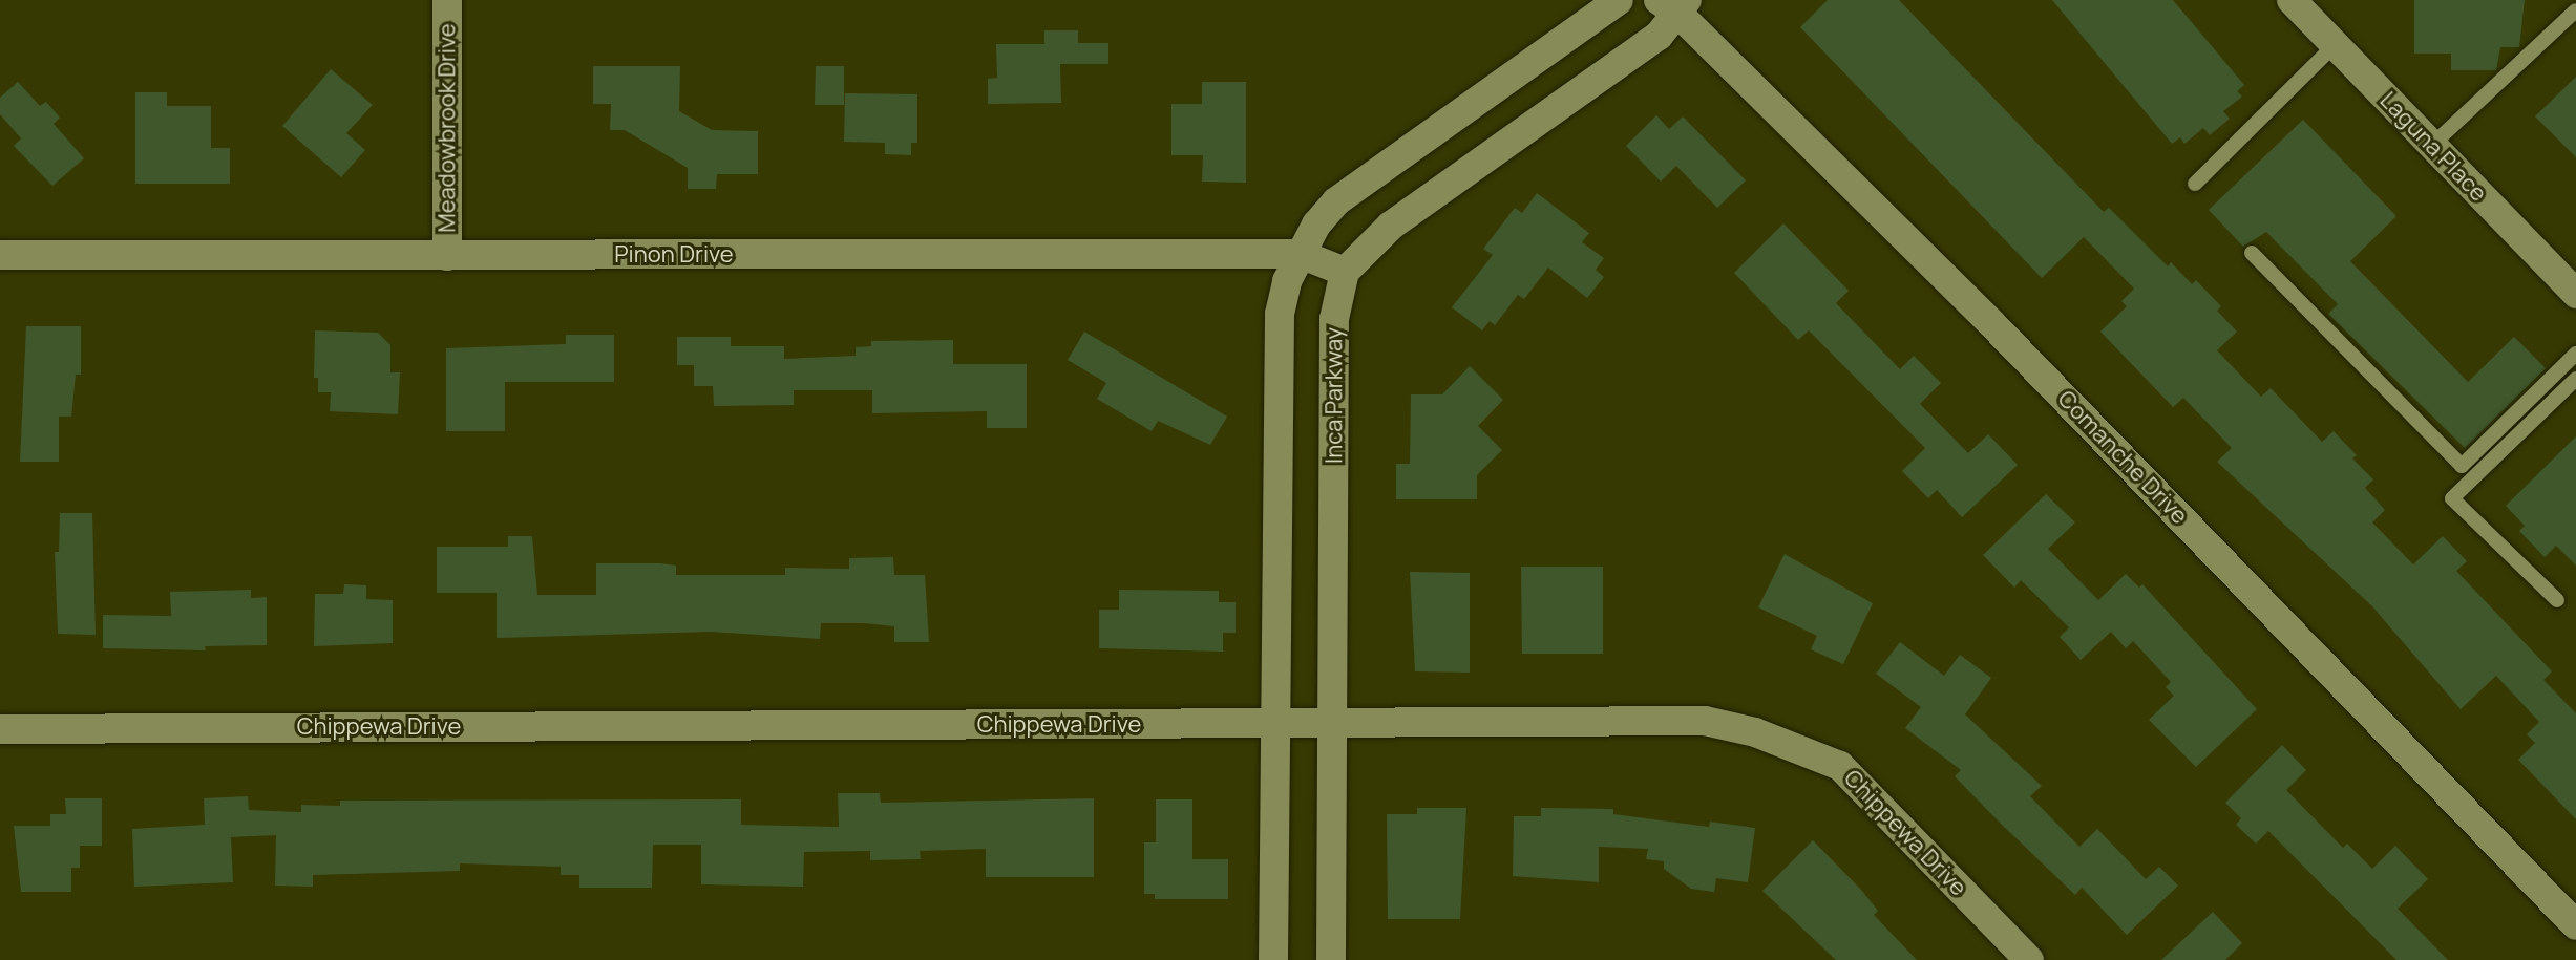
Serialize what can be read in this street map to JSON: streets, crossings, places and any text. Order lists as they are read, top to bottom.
{
  "streets": {
    "street": [
      "Meadowbrook Drive",
      "Laguna Place",
      "Pinon Drive",
      "Inca Parkway",
      "Comanche Drive",
      "Chippewa Drive"
    ]
  },
  "crossings": [
    ["Meadowbrook Drive", "Pinon Drive"],
    ["Pinon Drive", "Inca Parkway"],
    ["Inca Parkway", "Chippewa Drive"]
  ]
}
